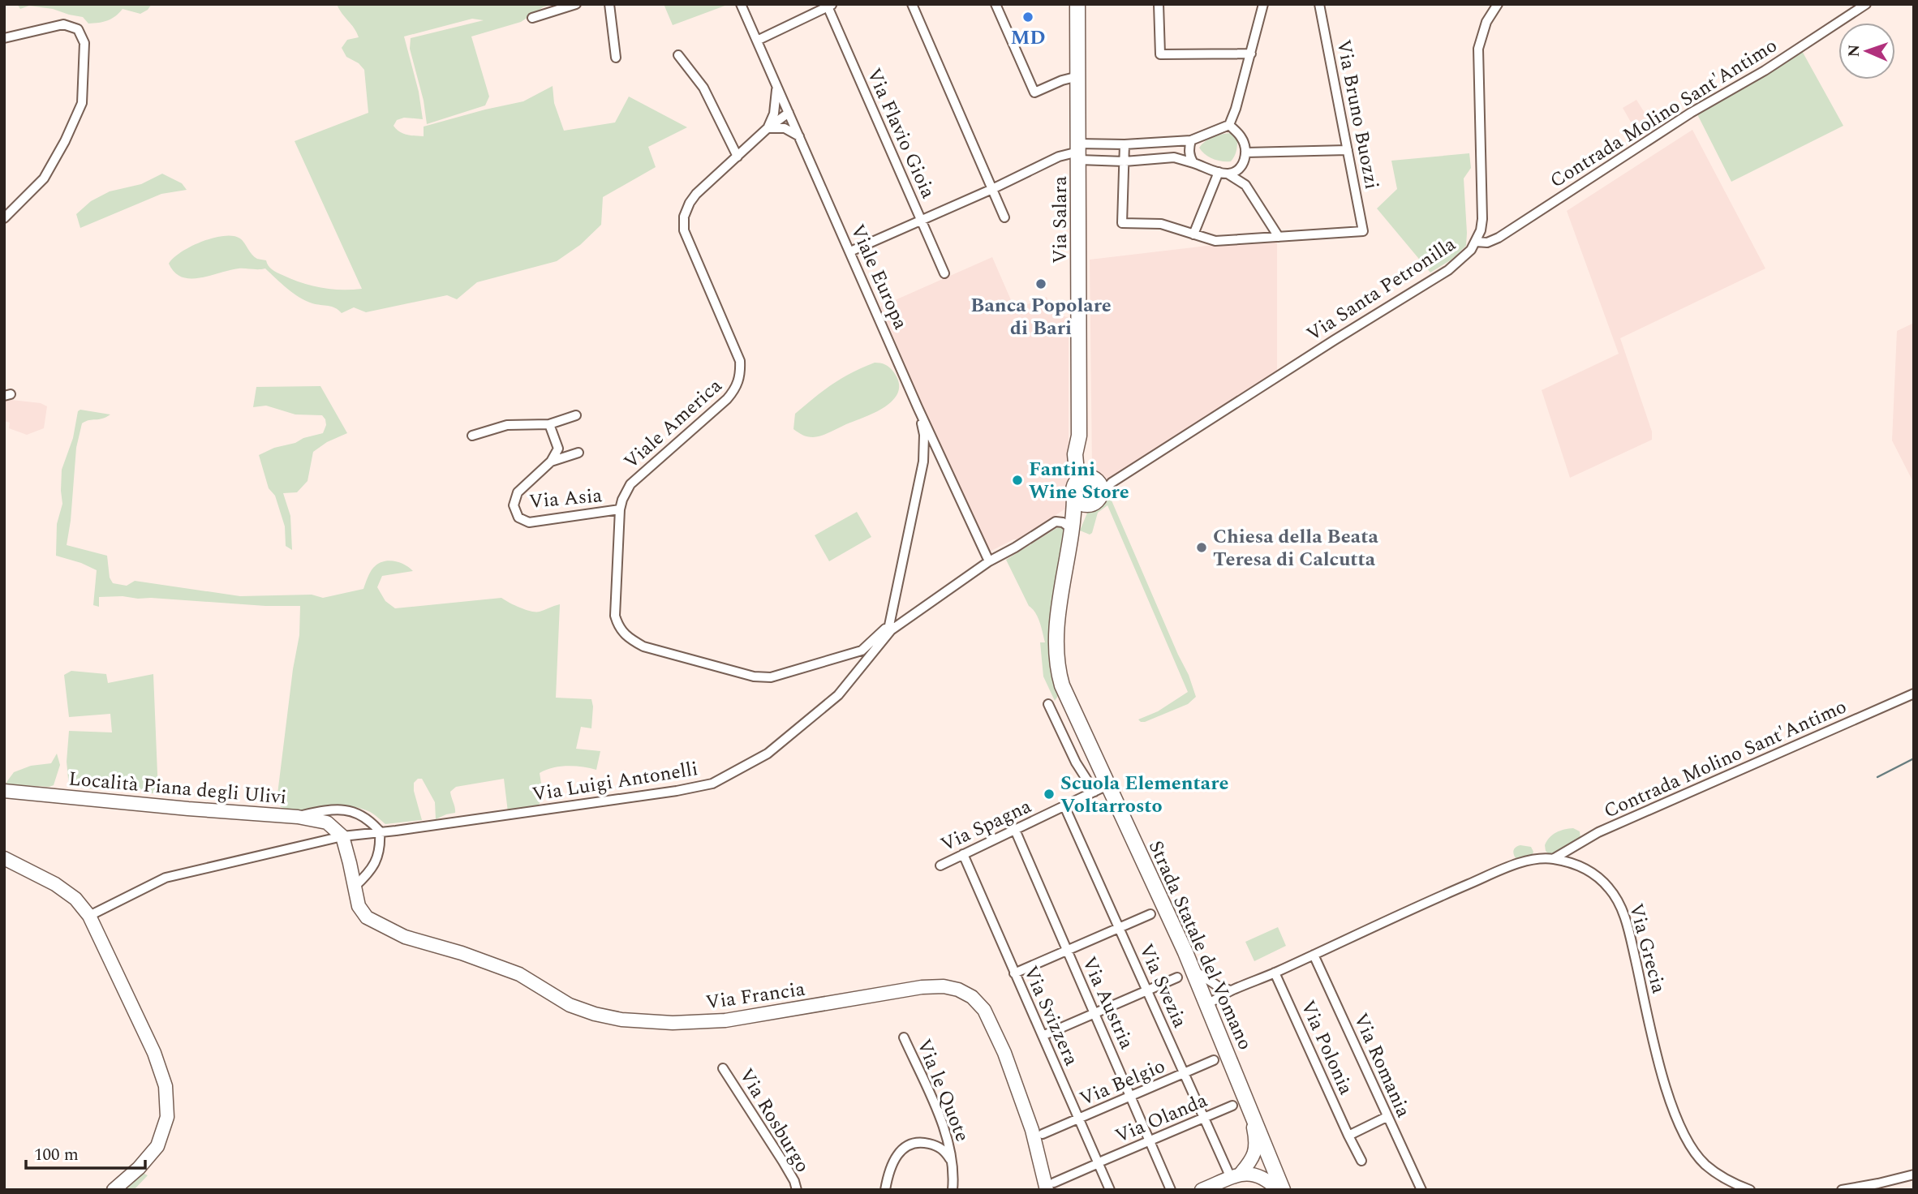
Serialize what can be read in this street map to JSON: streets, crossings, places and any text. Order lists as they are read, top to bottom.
{
  "streets": {
    "main road": [
      "Via Salara",
      "Località Piana degli Ulivi",
      "Strada Statale del Vomano",
      "Via Francia"
    ],
    "street": [
      "Contrada Molino Sant'Antimo",
      "Via Bruno Buozzi",
      "Via Flavio Gioia",
      "Viale Europa",
      "Via Santa Petronilla",
      "Viale America",
      "Via Asia",
      "Via Luigi Antonelli",
      "Via Spagna",
      "Via Grecia",
      "Via Svezia",
      "Via Austria",
      "Via Svizzera",
      "Via Polonia",
      "Via Romania",
      "Via Belgio",
      "Via le Quote",
      "Via Olanda",
      "Via Rosburgo"
    ]
  },
  "crossings": [
    ["Contrada Molino Sant'Antimo", "Via Santa Petronilla"],
    ["Contrada Molino Sant'Antimo", "Via Grecia"],
    ["Via Salara", "Via Santa Petronilla"],
    ["Via Salara", "Strada Statale del Vomano"],
    ["Viale Europa", "Viale America"],
    ["Viale Europa", "Via Luigi Antonelli"],
    ["Viale America", "Via Asia"],
    ["Viale America", "Via Luigi Antonelli"],
    ["Via Luigi Antonelli", "Località Piana degli Ulivi"],
    ["Via Luigi Antonelli", "Strada Statale del Vomano"],
    ["Via Spagna", "Strada Statale del Vomano"],
    ["Via Spagna", "Via Svezia"],
    ["Via Spagna", "Via Austria"],
    ["Via Spagna", "Via Svizzera"],
    ["Strada Statale del Vomano", "Via Grecia"],
    ["Via Grecia", "Via Polonia"],
    ["Via Grecia", "Via Romania"],
    ["Via Svezia", "Via Belgio"],
    ["Via Svezia", "Via Olanda"],
    ["Via Francia", "Via Olanda"],
    ["Via Austria", "Via Belgio"],
    ["Via Austria", "Via Olanda"],
    ["Via Svizzera", "Via Belgio"],
    ["Via Svizzera", "Via Olanda"]
  ],
  "places": [
    "MD",
    "Banca Popolare di Bari",
    "Fantini Wine Store",
    "Chiesa della Beata Teresa di Calcutta",
    "Scuola Elementare Voltarrosto"
  ],
  "scale_bar": "100 m",
  "north": "left"
}
